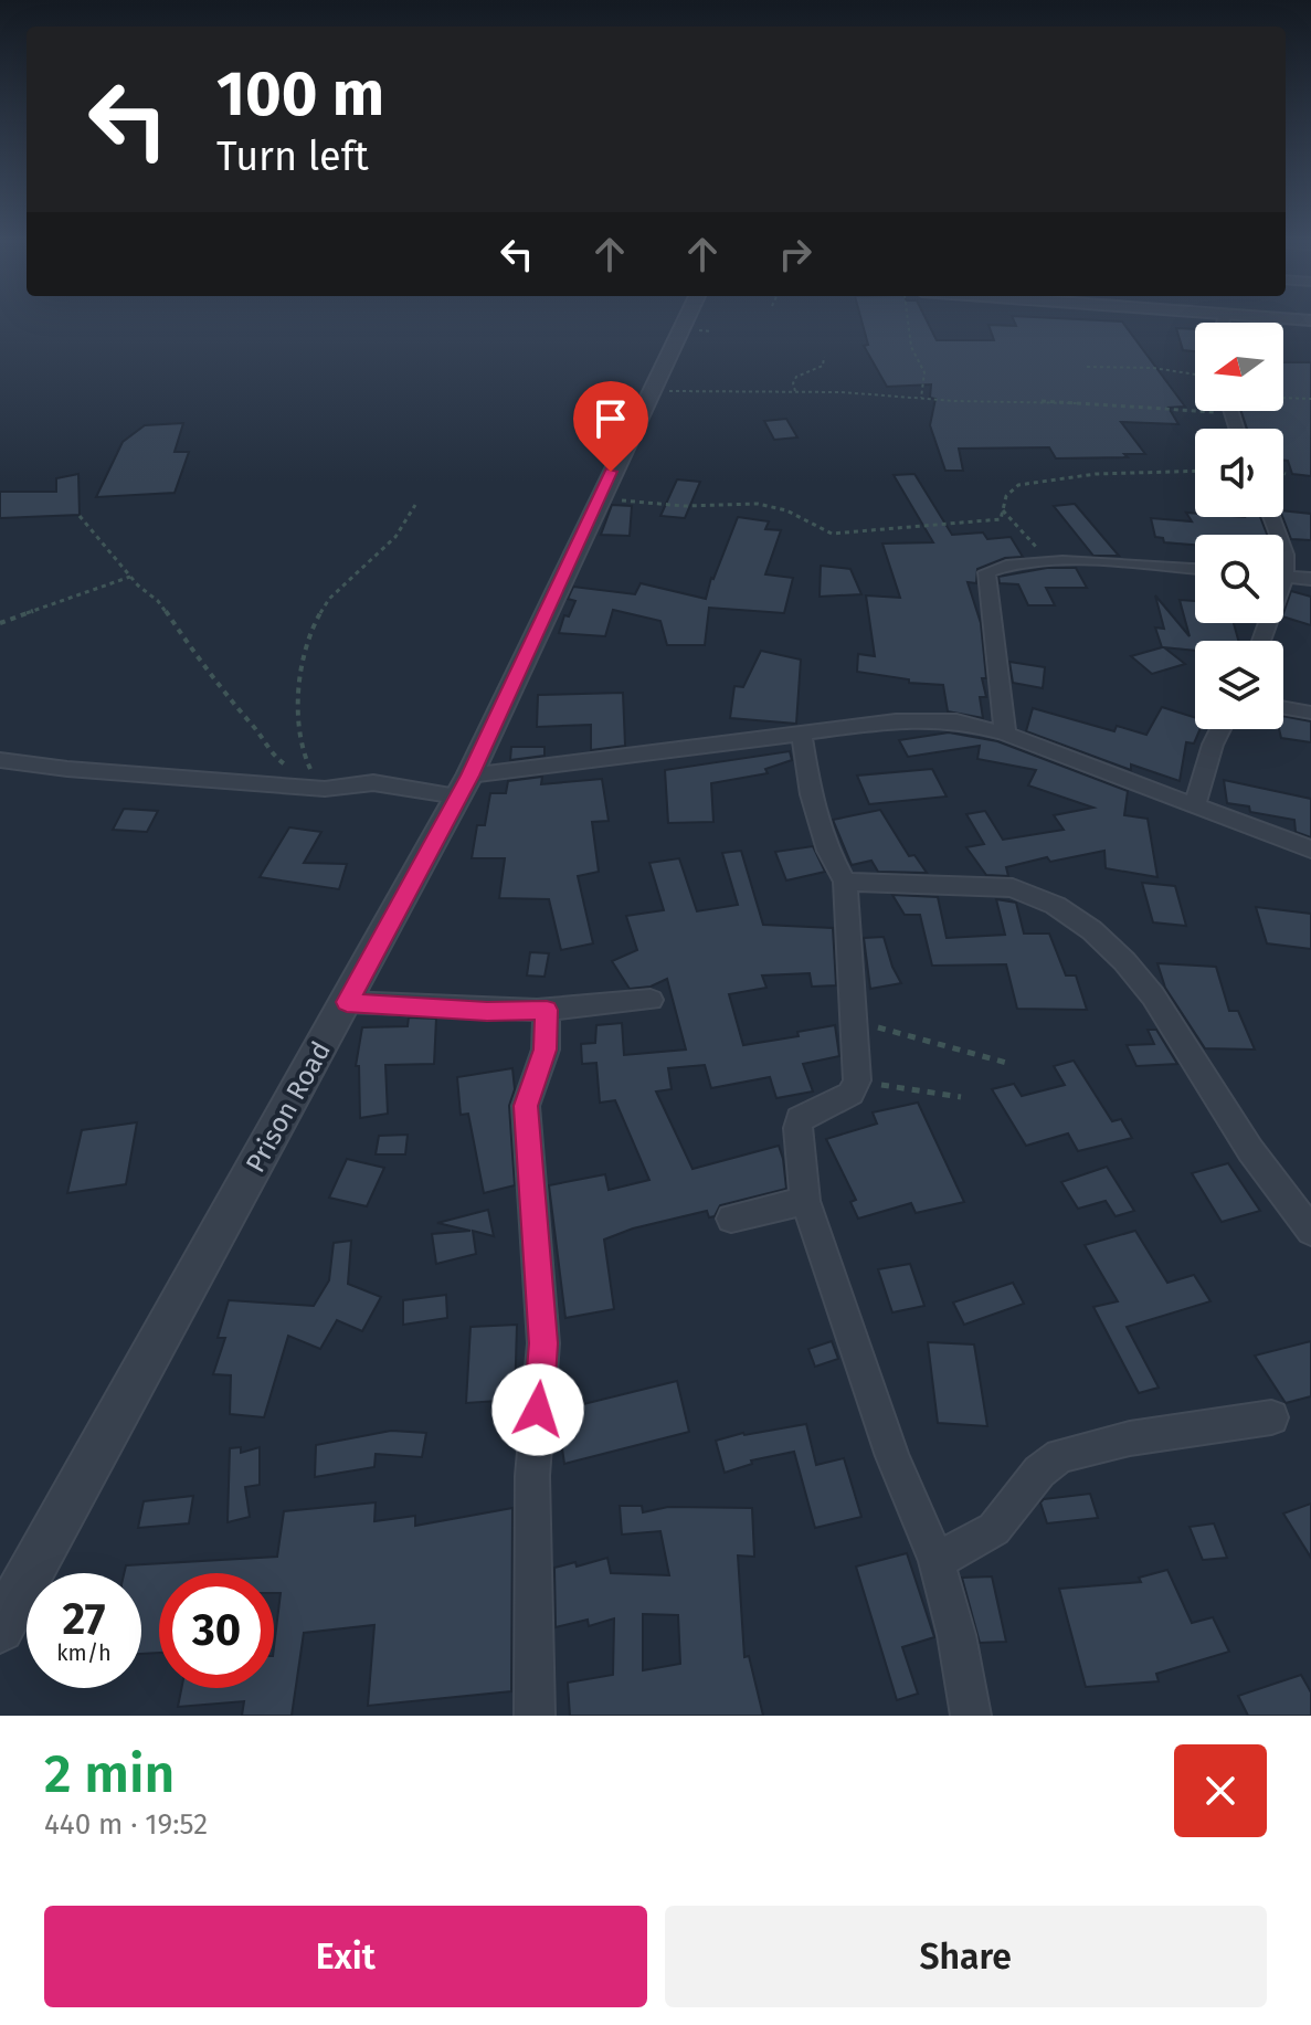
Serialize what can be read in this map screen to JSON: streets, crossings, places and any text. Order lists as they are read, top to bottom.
{
  "streets": {
    "street": ["Prison Road"]
  },
  "north": "left",
  "page": {
    "turn": ["100 m", "Turn left"],
    "speed": "27 km/h",
    "limit": "30",
    "heading": ["2 min", "440 m · 19:52"],
    "buttons": ["Exit", "Share"]
  }
}
